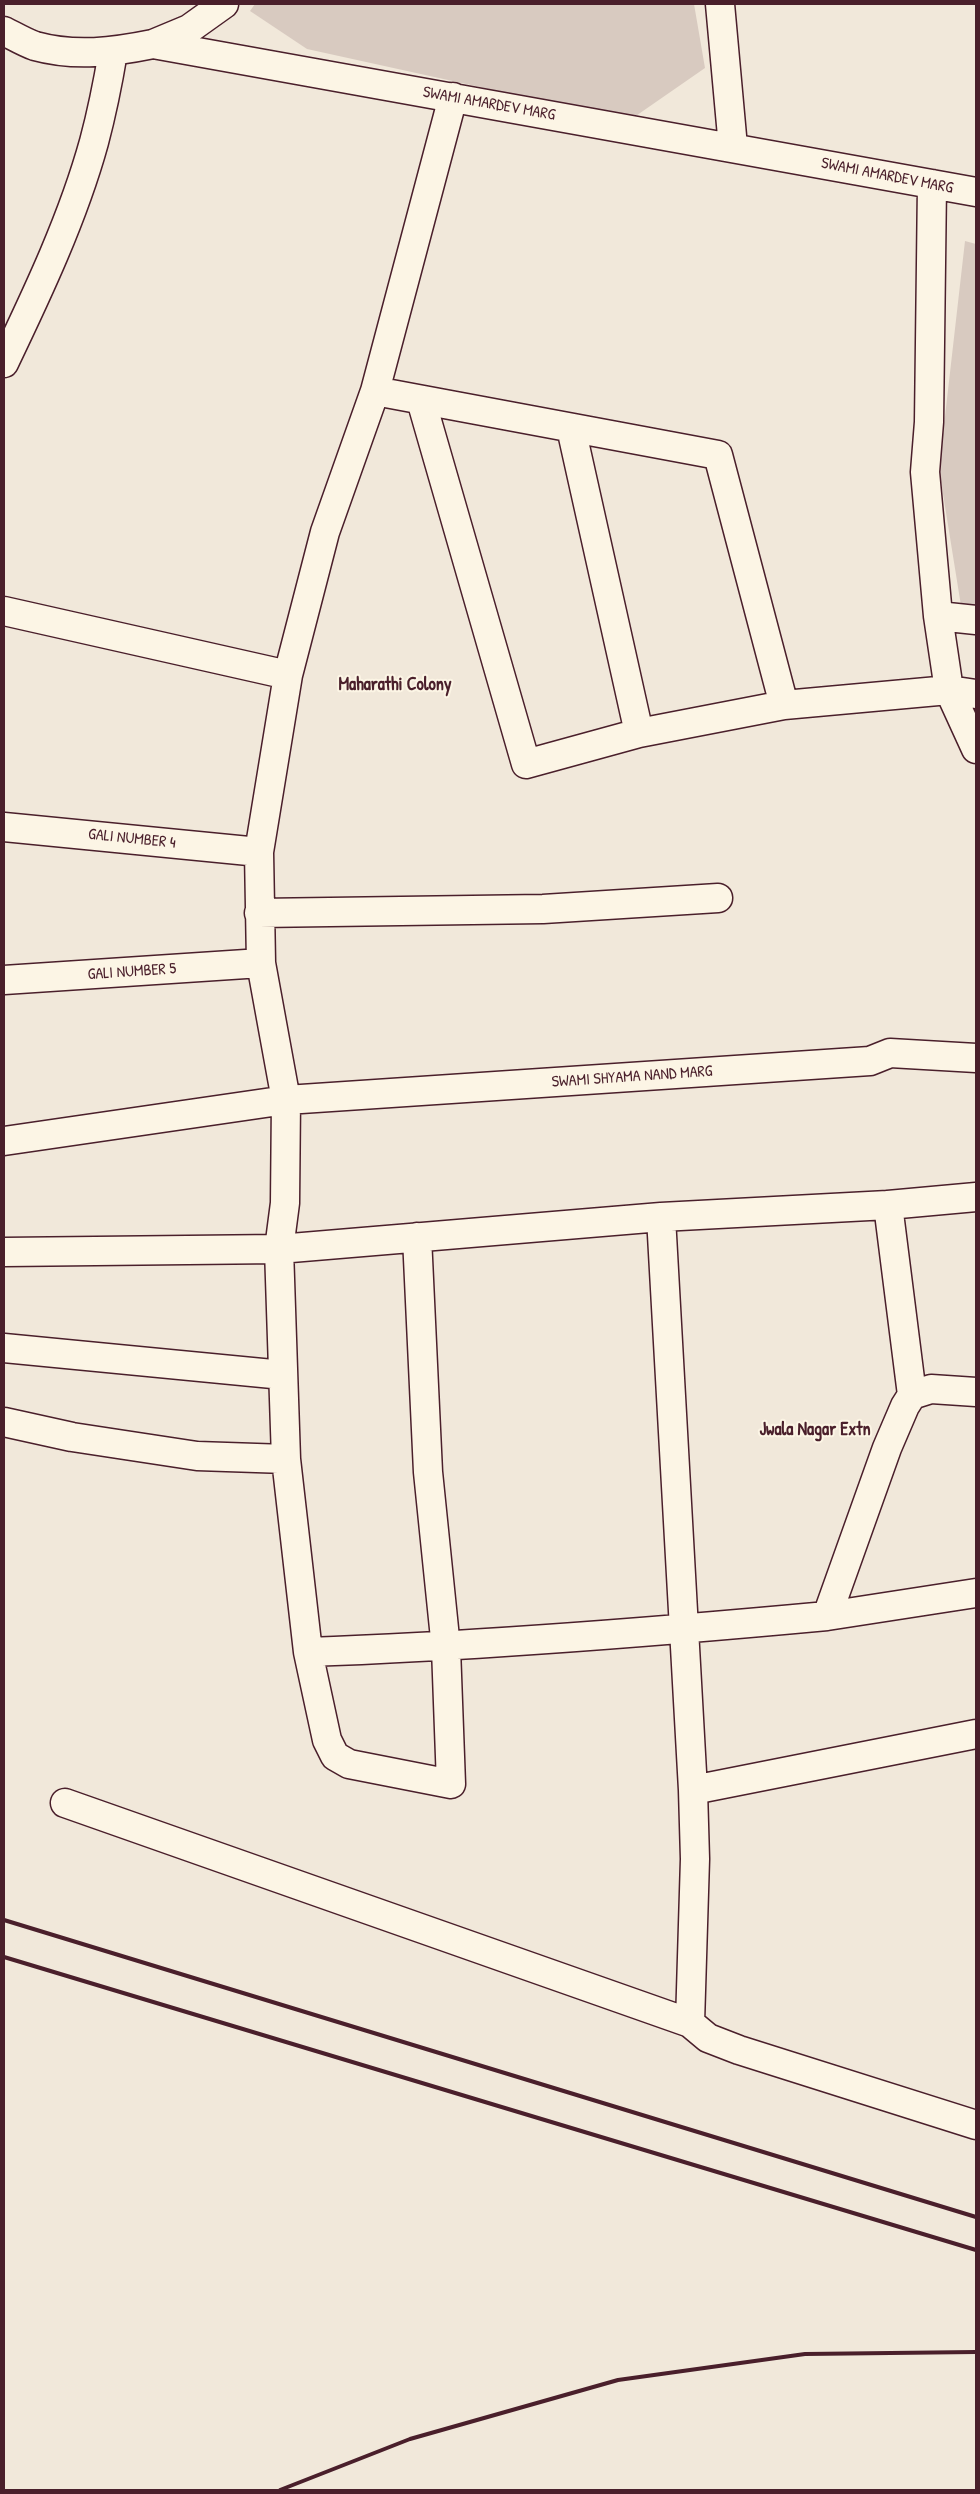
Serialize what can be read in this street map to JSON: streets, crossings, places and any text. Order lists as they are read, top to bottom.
{
  "streets": {
    "street": [
      "SWAMI AMARDEV MARG",
      "GALI NUMBER 4",
      "GALI NUMBER 5",
      "SWAMI SHYAMA NAND MARG"
    ]
  },
  "districts": ["Maharathi Colony", "Jwala Nagar Extn"]
}
